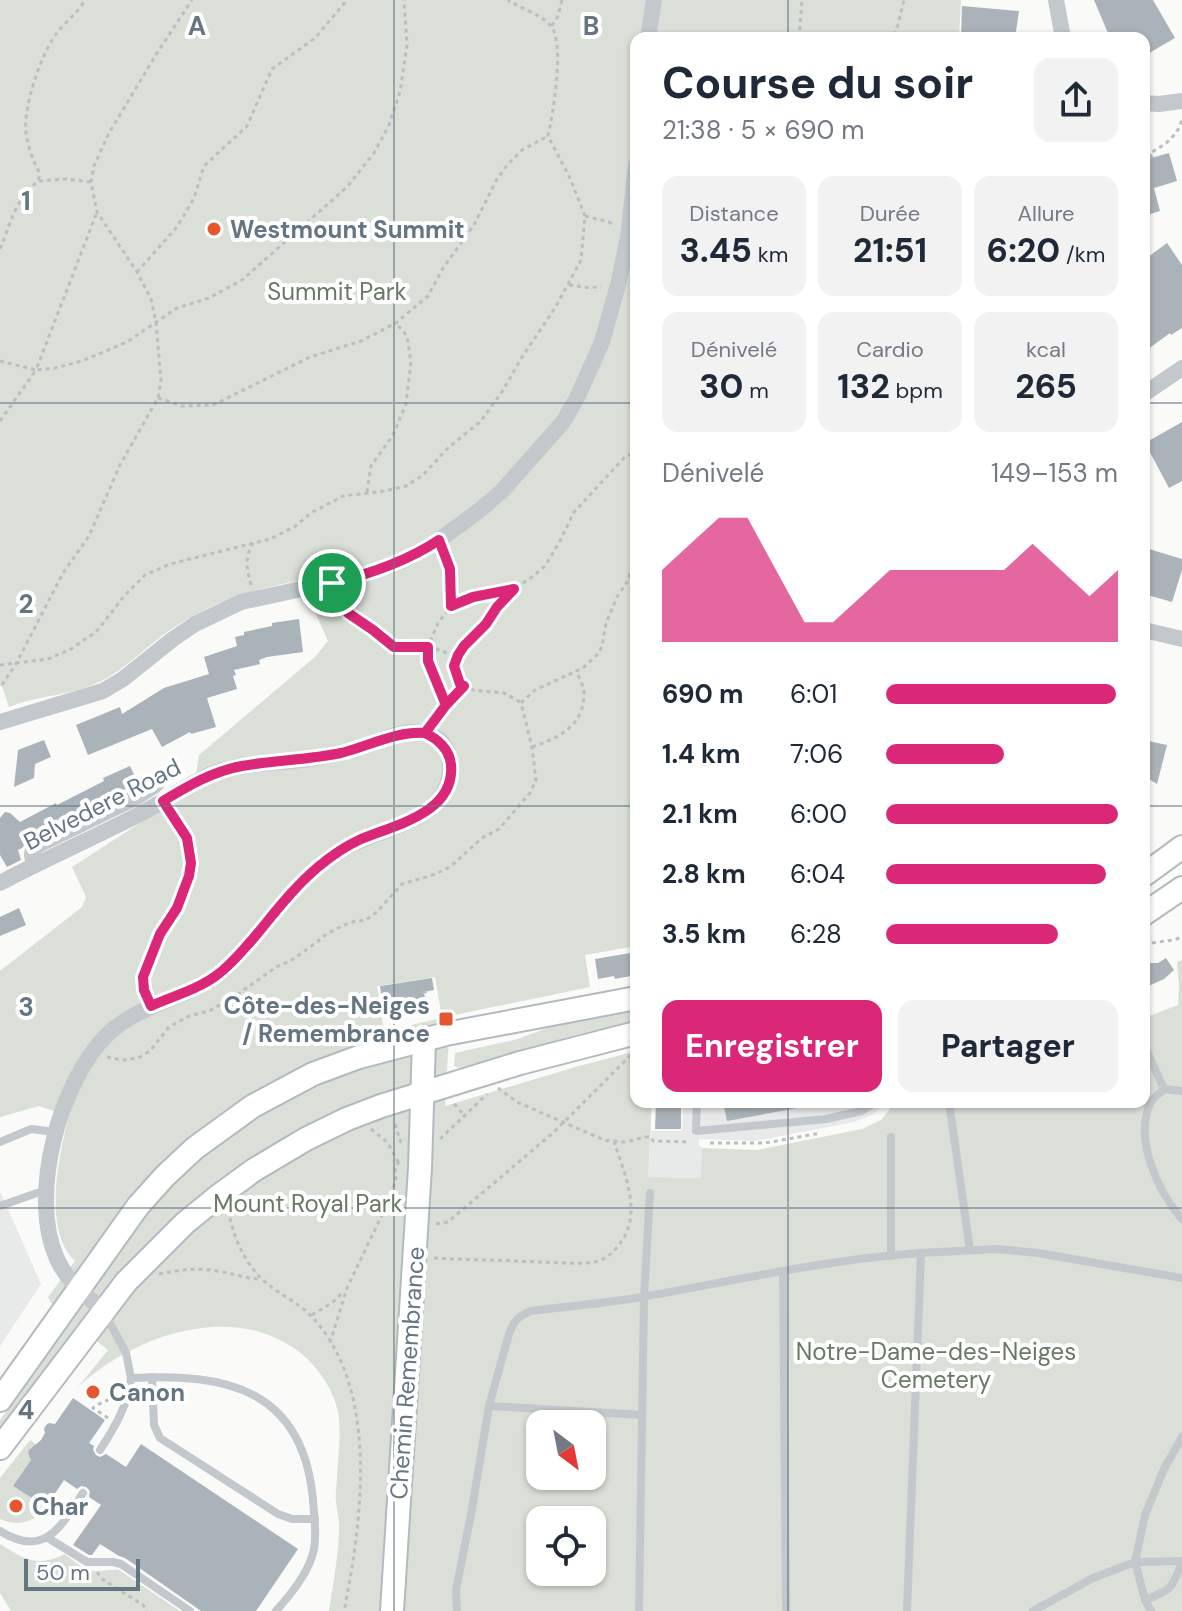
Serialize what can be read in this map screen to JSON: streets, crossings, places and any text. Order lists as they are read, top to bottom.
{
  "streets": {
    "main road": ["Chemin Remembrance"],
    "street": ["Belvedere Road"]
  },
  "parks": ["Summit Park", "Mount Royal Park", "Notre-Dame-des-Neiges Cemetery"],
  "places": {
    "other": ["Westmount Summit", "Canon", "Char"],
    "transit": ["Côte-des-Neiges / Remembrance"]
  },
  "scale_bar": "50 m",
  "north": "bottom right",
  "page": {
    "heading": ["Course du soir", "21:38 · 5 × 690 m"],
    "stats": [
      ["Distance", "3.45 km"],
      ["Durée", "21:51"],
      ["Allure", "6:20 /km"],
      ["Dénivelé", "30 m"],
      ["Cardio", "132 bpm"],
      ["kcal", "265"]
    ],
    "chart": ["Dénivelé", "149–153 m"],
    "list": [
      {
        "name": "690 m",
        "note": "6:01"
      },
      {
        "name": "1.4 km",
        "note": "7:06"
      },
      {
        "name": "2.1 km",
        "note": "6:00"
      },
      {
        "name": "2.8 km",
        "note": "6:04"
      },
      {
        "name": "3.5 km",
        "note": "6:28"
      }
    ],
    "buttons": ["Enregistrer", "Partager"],
    "scale": "50 m"
  },
  "grid": {
    "columns": ["A", "B"],
    "rows": [
      "1",
      "2",
      "3",
      "4"
    ]
  }
}
